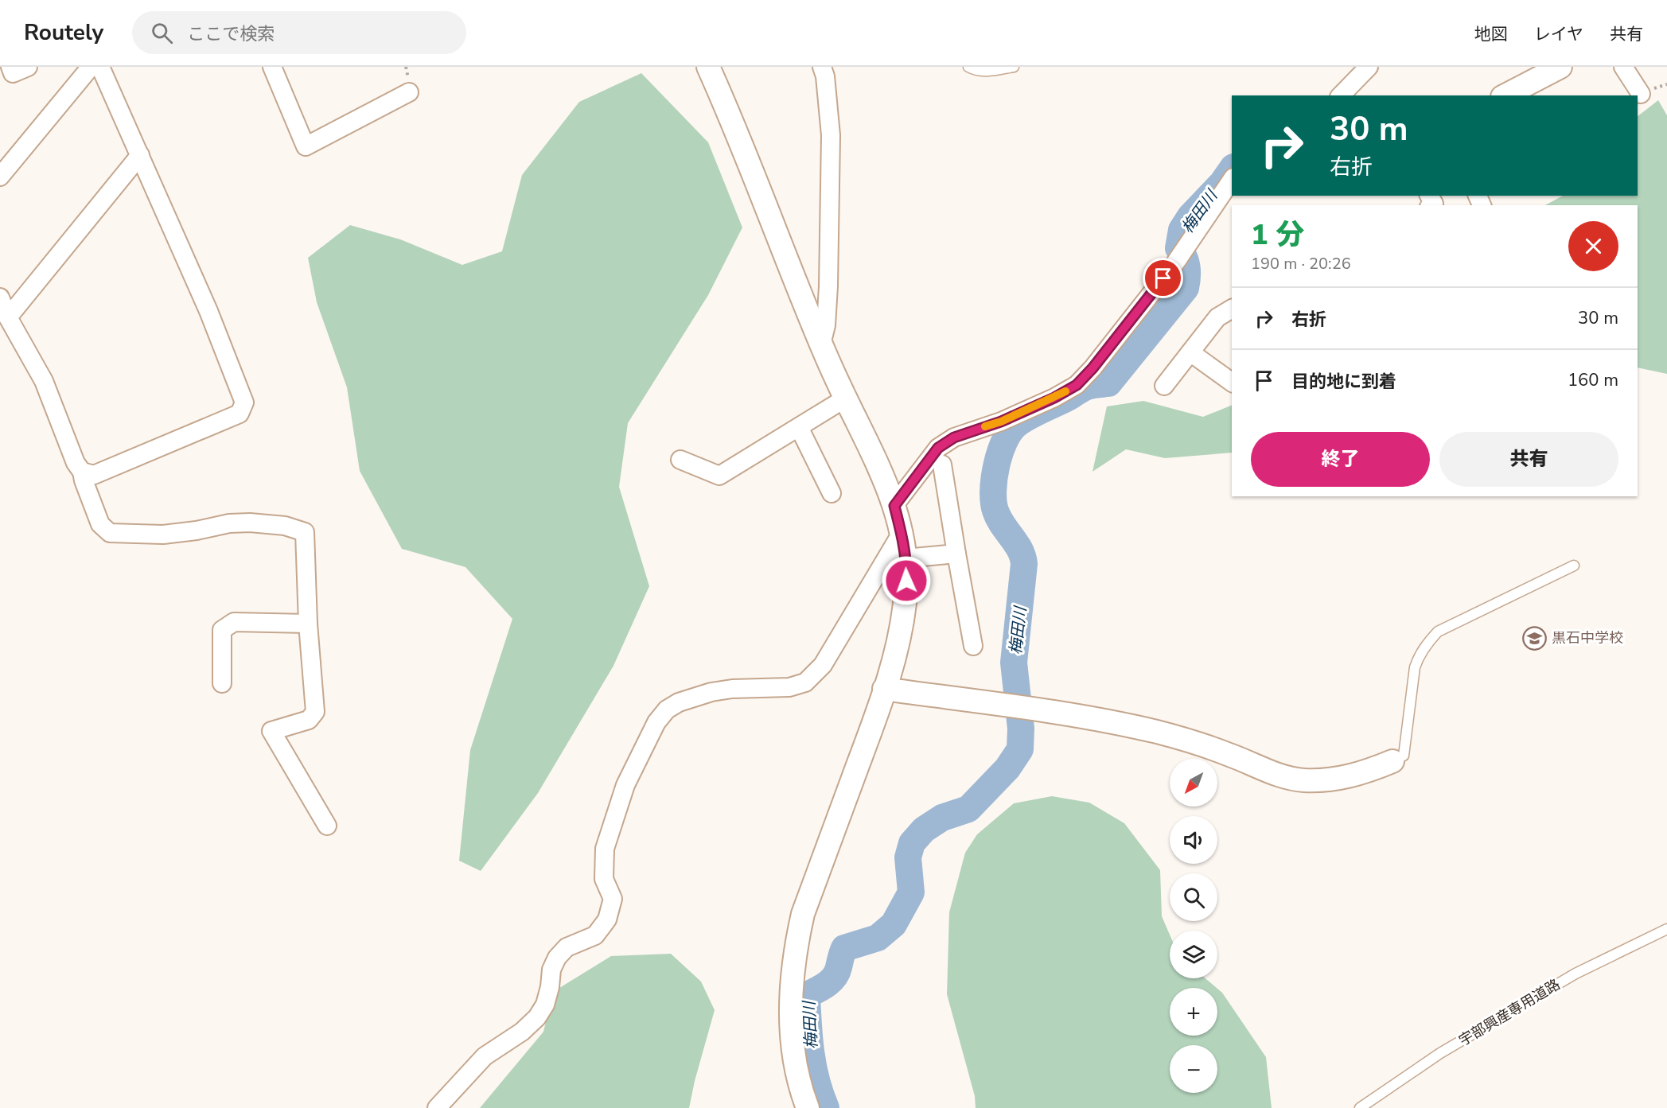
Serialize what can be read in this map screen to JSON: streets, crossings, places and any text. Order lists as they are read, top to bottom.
{
  "streets": {
    "lane": ["宇部興産専用道路"]
  },
  "water": ["梅田川"],
  "places": {
    "school or university": ["黒石中学校"]
  },
  "north": "bottom left",
  "page": {
    "header": "Routely",
    "search": "ここで検索",
    "nav": ["地図", "レイヤ", "共有"],
    "turn": ["30 m", "右折"],
    "heading": ["1 分", "190 m · 20:26"],
    "list": [
      {
        "name": "右折",
        "value": "30 m"
      },
      {
        "name": "目的地に到着",
        "value": "160 m"
      }
    ],
    "buttons": ["終了", "共有"],
    "map_buttons": ["+", "−"]
  }
}
